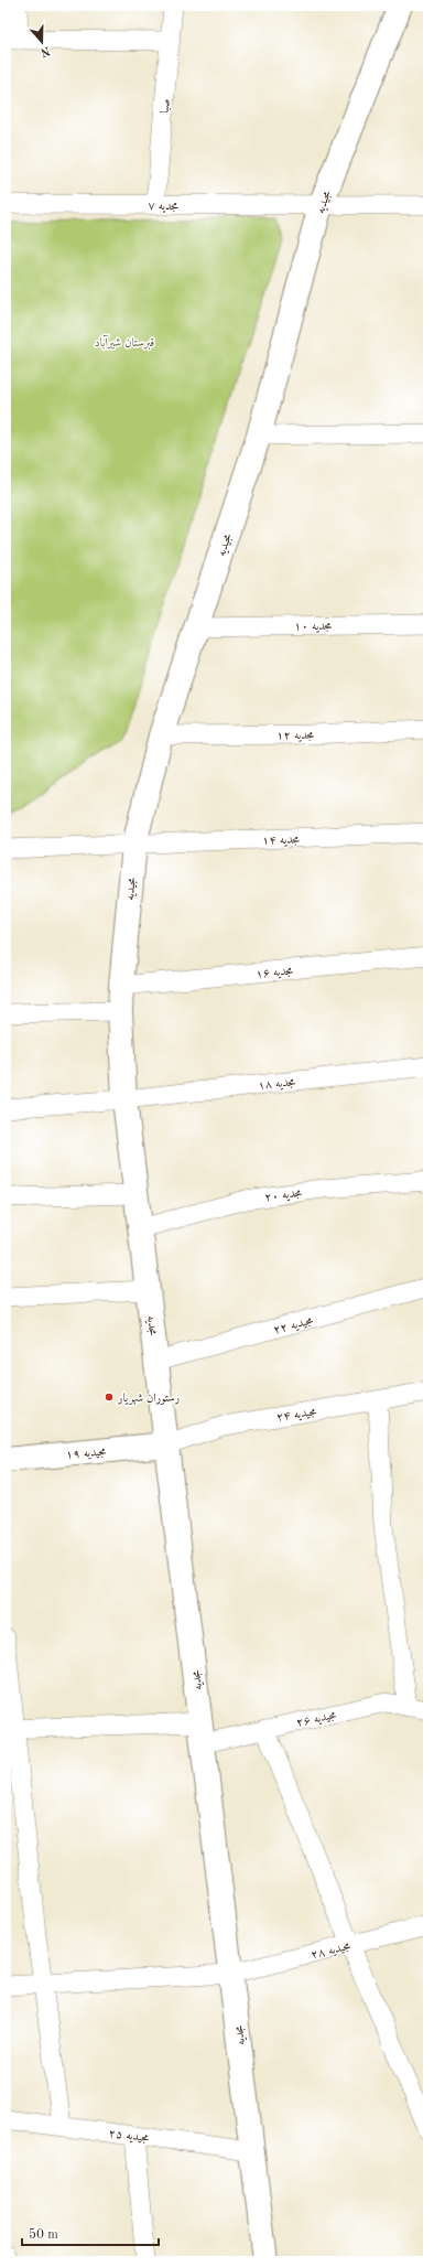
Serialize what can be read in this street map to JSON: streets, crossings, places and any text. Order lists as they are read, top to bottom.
{
  "streets": {
    "street": [
      "صبا",
      "مجیدیه",
      "مجدیه ۷",
      "مجدیه ۱۰",
      "مجدیه ۱۲",
      "مجدیه ۱۴",
      "مجدیه ۱۶",
      "مجدیه ۱۸",
      "مجدیه ۲۰",
      "مجیدیه ۲۲",
      "مجدیه",
      "مجیدیه ۲۴",
      "مجیدیه ۱۹",
      "مجیدیه ۲۶",
      "مجیدیه ۲۸",
      "مجیدیه ۲۵"
    ]
  },
  "crossings": [
    ["صبا", "مجدیه ۷"],
    ["مجیدیه", "مجدیه ۷"],
    ["مجیدیه", "مجدیه ۱۰"],
    ["مجیدیه", "مجدیه ۱۲"],
    ["مجیدیه", "مجدیه ۱۴"],
    ["مجیدیه", "مجدیه ۱۶"],
    ["مجیدیه", "مجدیه ۱۸"],
    ["مجیدیه", "مجدیه"],
    ["مجدیه ۱۸", "مجدیه"],
    ["مجدیه ۲۰", "مجدیه"],
    ["مجیدیه ۲۲", "مجدیه"],
    ["مجدیه", "مجیدیه ۲۴"],
    ["مجدیه", "مجیدیه ۱۹"],
    ["مجدیه", "مجیدیه ۲۶"],
    ["مجدیه", "مجیدیه ۲۸"],
    ["مجدیه", "مجیدیه ۲۵"],
    ["مجیدیه ۲۴", "مجیدیه ۱۹"]
  ],
  "parks": ["قبرستان شیرآباد"],
  "places": ["رستوران شهریار"],
  "scale_bar": "50 m",
  "north": "bottom"
}
